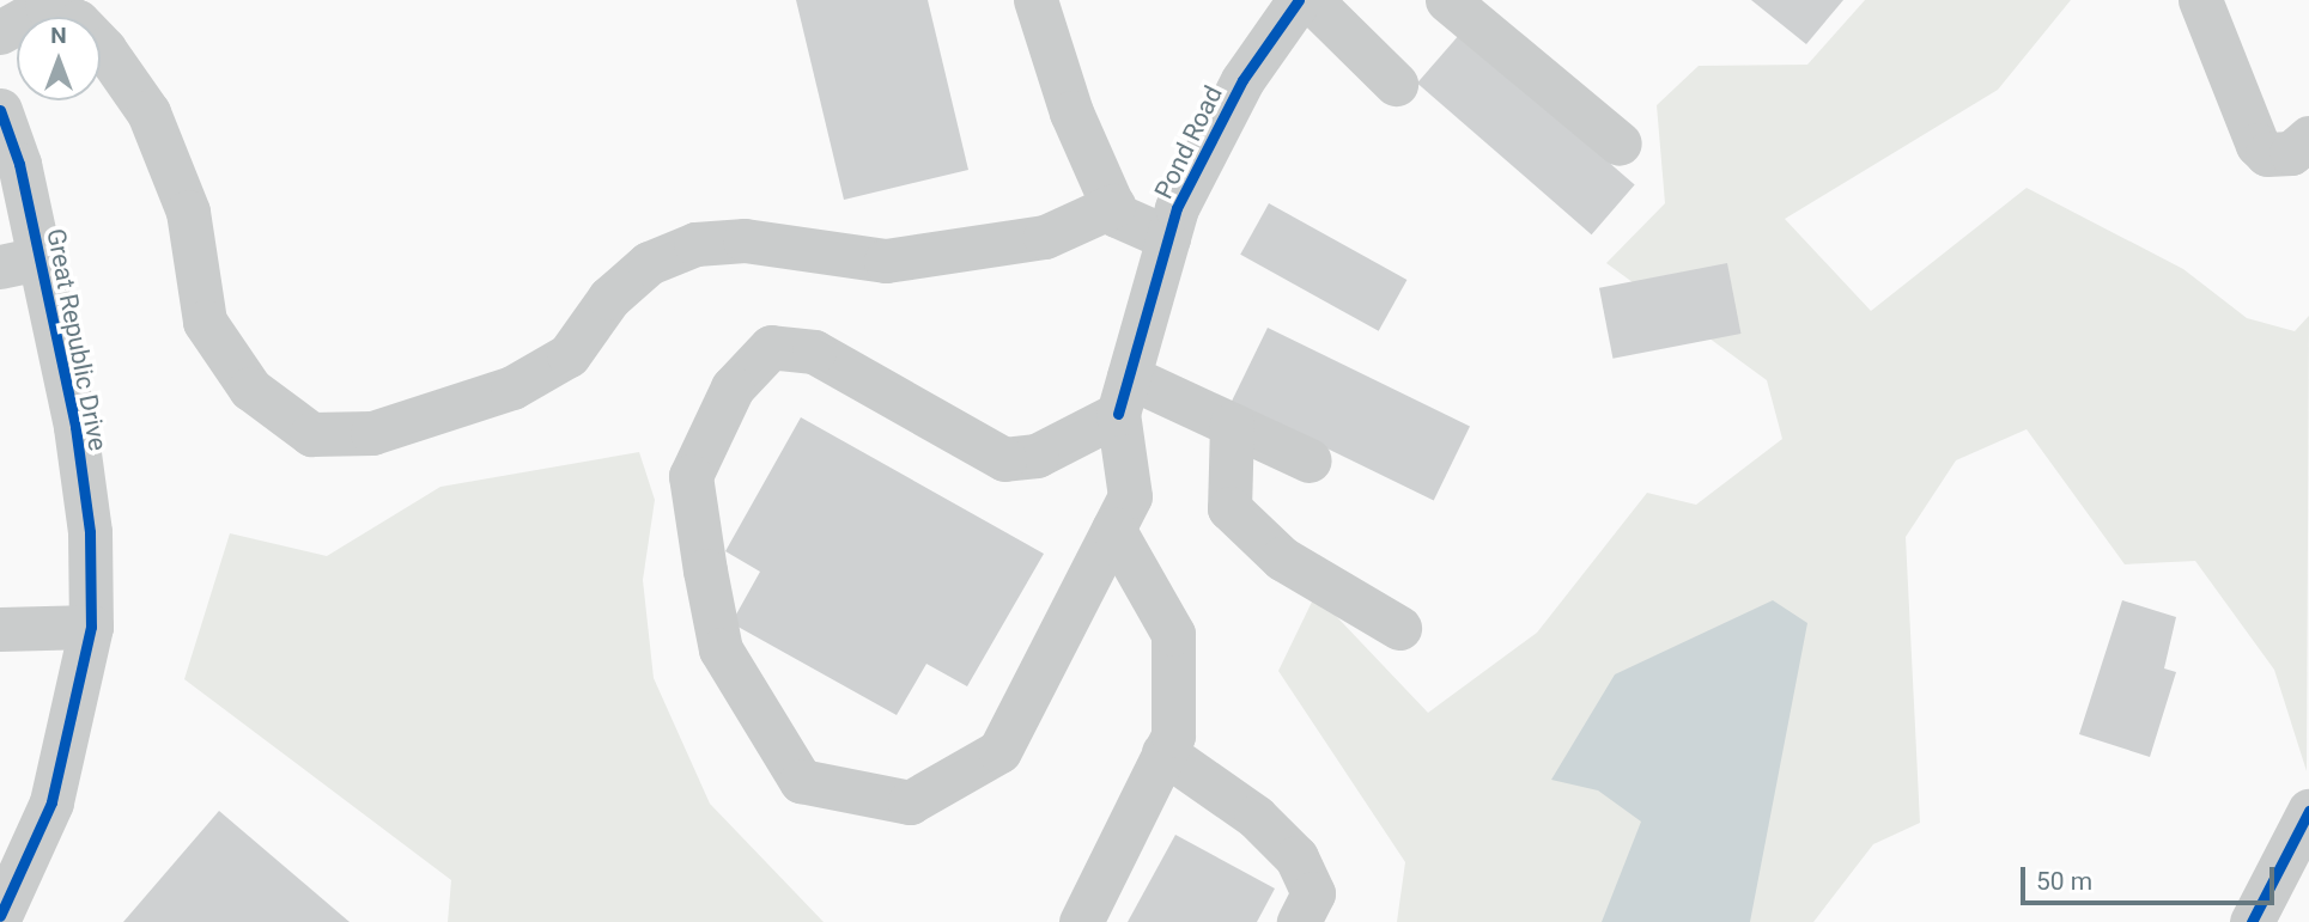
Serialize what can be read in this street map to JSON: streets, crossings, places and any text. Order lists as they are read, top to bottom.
{
  "streets": {
    "street": ["Pond Road", "Great Republic Drive"]
  },
  "scale_bar": "50 m",
  "north": "top"
}
